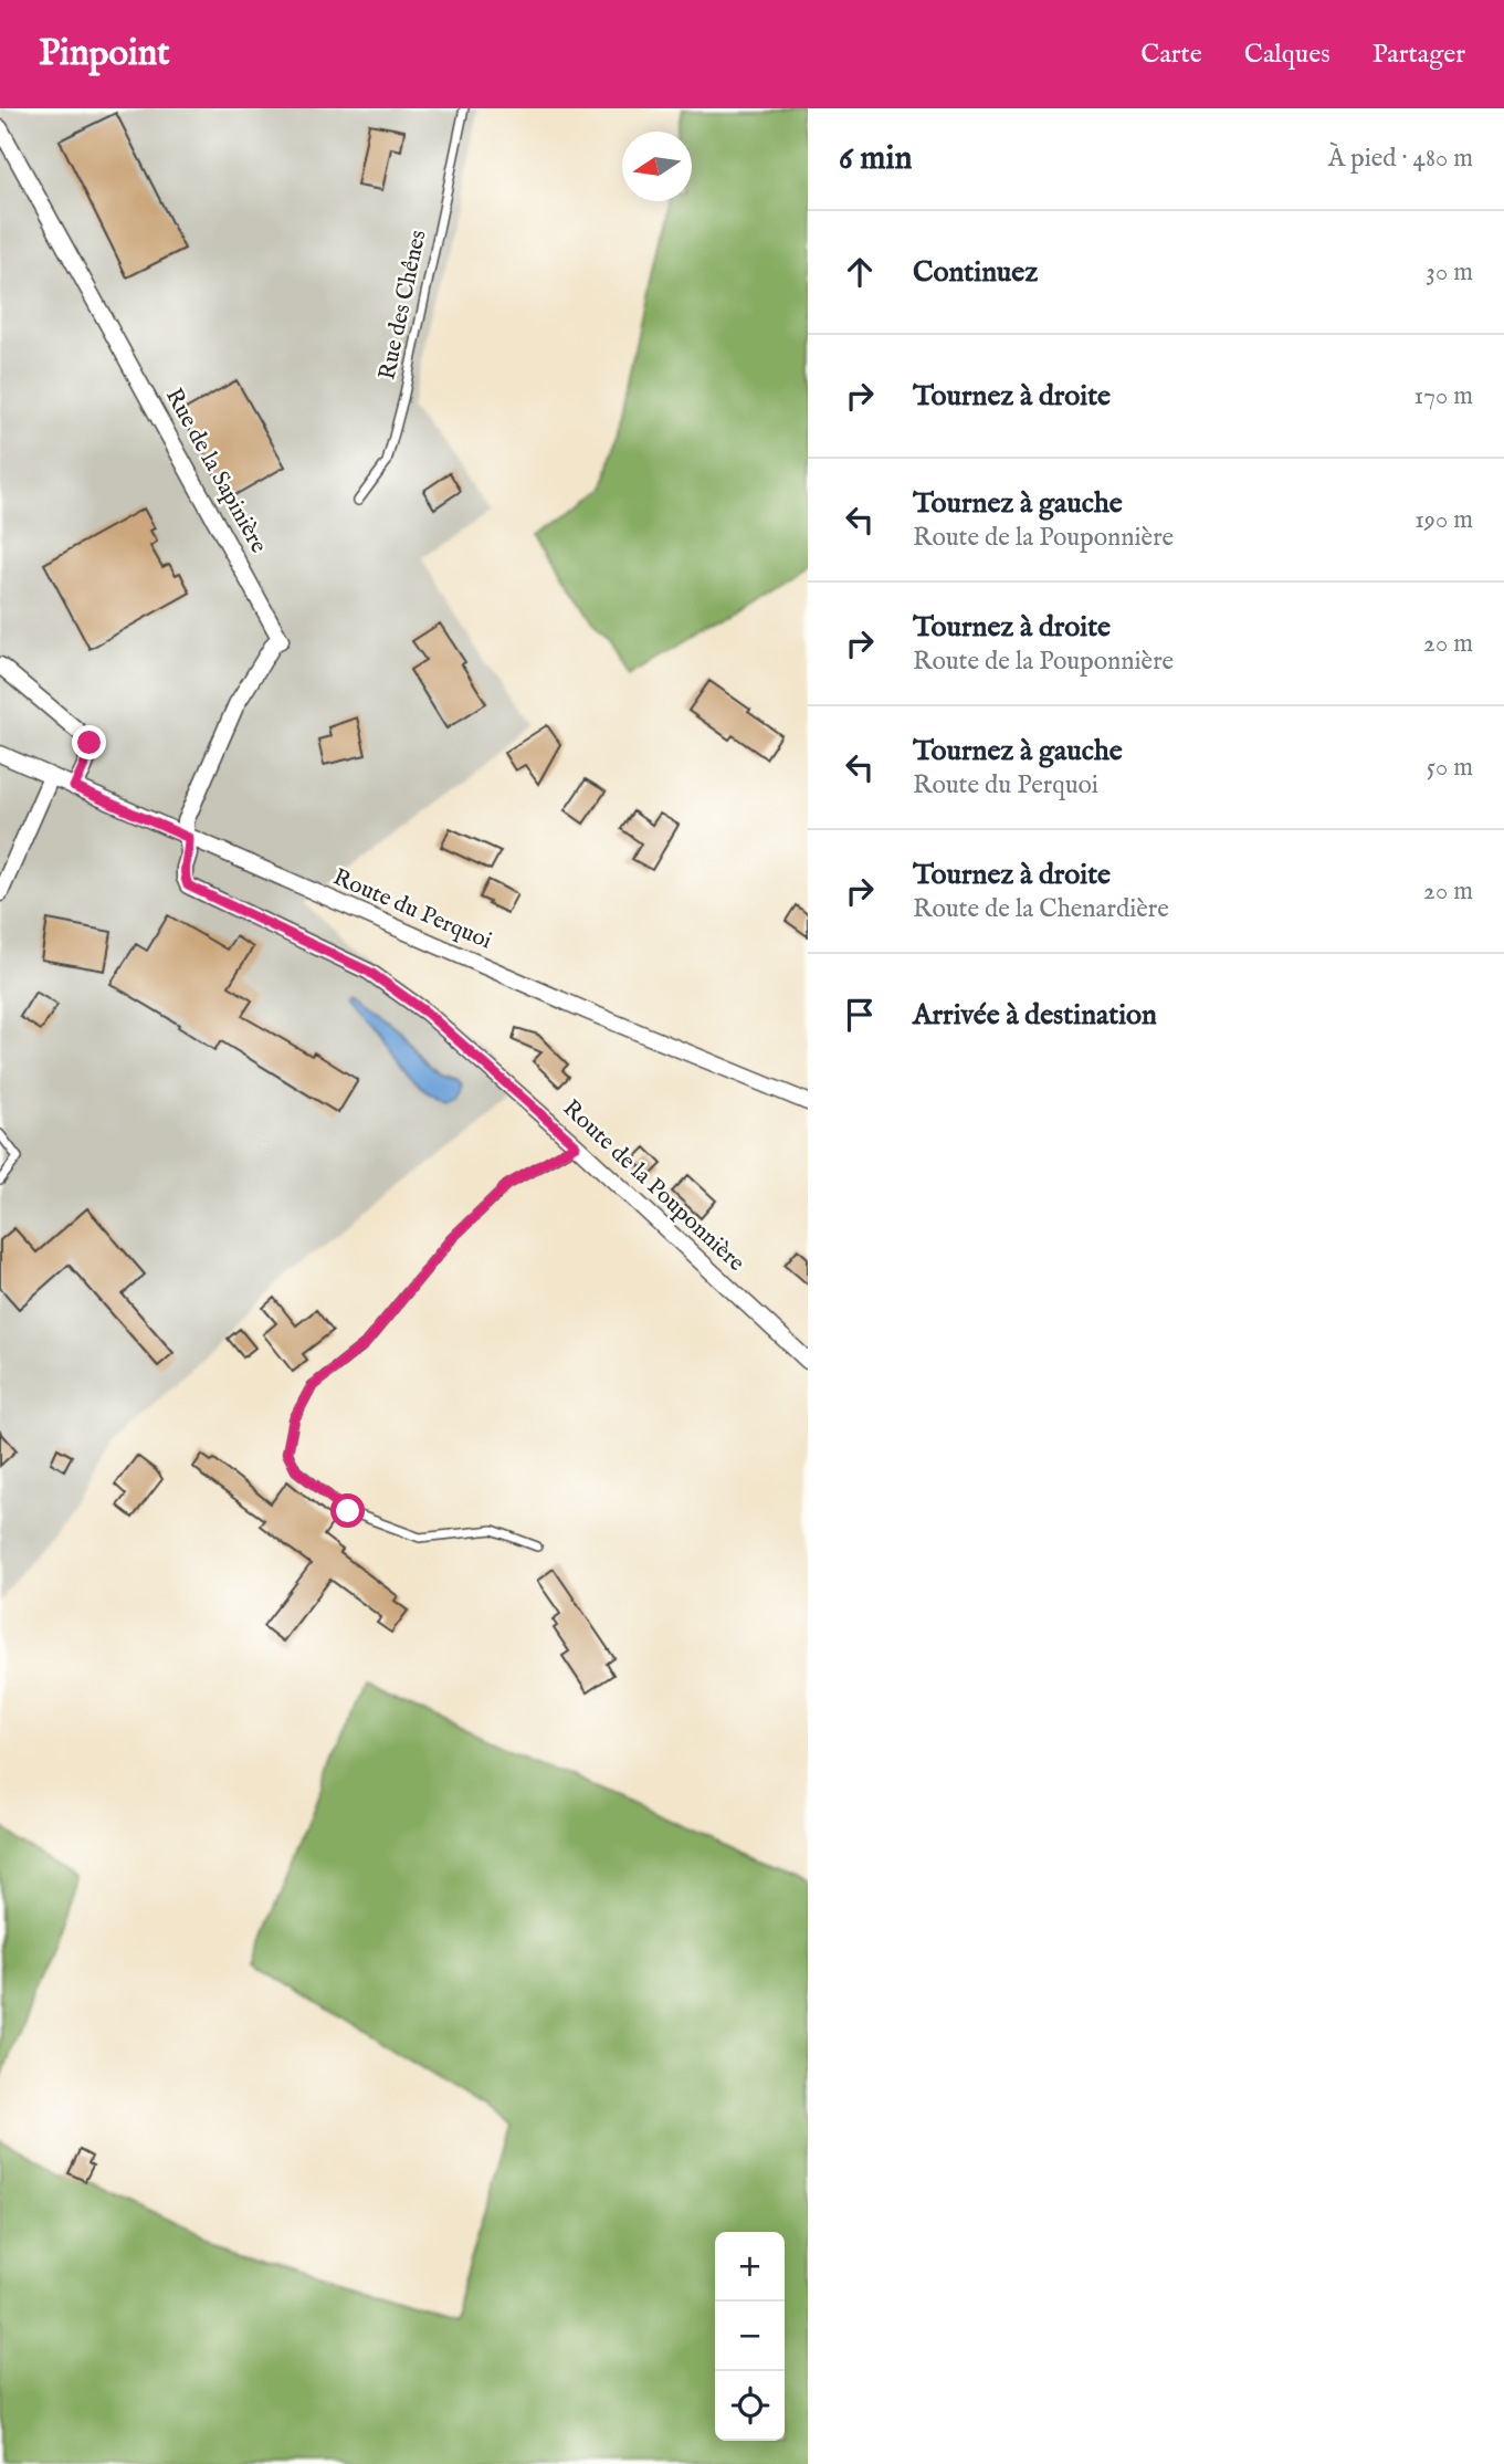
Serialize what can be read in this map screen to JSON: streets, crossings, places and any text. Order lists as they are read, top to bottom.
{
  "streets": {
    "street": ["Rue de la Sapinière", "Route du Perquoi", "Route de la Pouponnière"],
    "lane": ["Rue des Chênes"]
  },
  "crossings": [
    ["Rue de la Sapinière", "Route du Perquoi"],
    ["Rue de la Sapinière", "Route de la Pouponnière"],
    ["Route du Perquoi", "Route de la Pouponnière"]
  ],
  "north": "left",
  "page": {
    "header": "Pinpoint",
    "nav": ["Carte", "Calques", "Partager"],
    "heading": ["6 min", "À pied · 480 m"],
    "list": [
      ["Continuez", "30 m"],
      ["Tournez à droite", "170 m"],
      ["Tournez à gauche", "Route de la Pouponnière", "190 m"],
      ["Tournez à droite", "Route de la Pouponnière", "20 m"],
      ["Tournez à gauche", "Route du Perquoi", "50 m"],
      ["Tournez à droite", "Route de la Chenardière", "20 m"],
      "Arrivée à destination"
    ],
    "map_buttons": ["+", "−"]
  }
}
